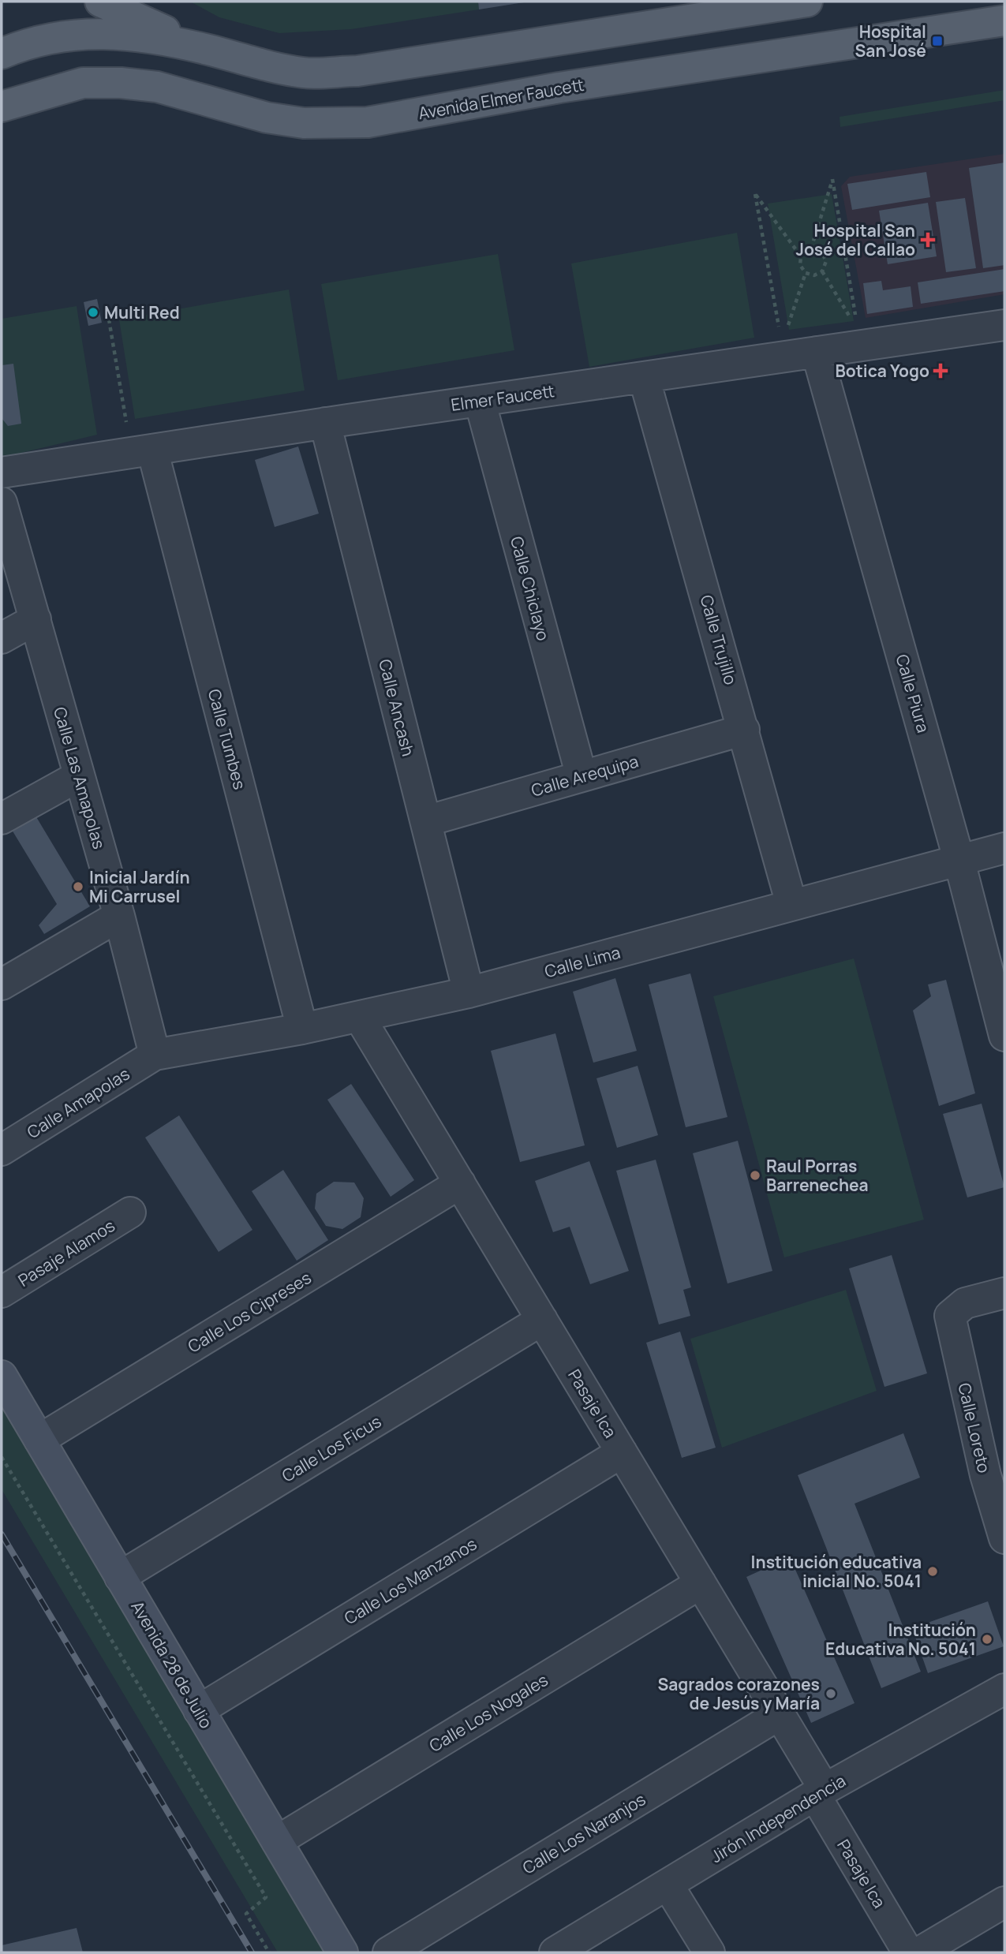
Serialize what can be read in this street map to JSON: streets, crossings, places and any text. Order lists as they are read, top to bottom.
{
  "streets": {
    "main road": ["Avenida Elmer Faucett"],
    "street": [
      "Elmer Faucett",
      "Calle Chiclayo",
      "Calle Trujillo",
      "Calle Piura",
      "Calle Ancash",
      "Calle Tumbes",
      "Calle Arequipa",
      "Calle Las Amapolas",
      "Calle Lima",
      "Calle Amapolas",
      "Pasaje Alamos",
      "Calle Los Cipreses",
      "Pasaje Ica",
      "Calle Loreto",
      "Calle Los Ficus",
      "Calle Los Manzanos",
      "Avenida 28 de Julio",
      "Calle Los Nogales",
      "Jirón Independencia",
      "Calle Los Naranjos"
    ]
  },
  "crossings": [
    ["Elmer Faucett", "Calle Chiclayo"],
    ["Elmer Faucett", "Calle Trujillo"],
    ["Elmer Faucett", "Calle Piura"],
    ["Elmer Faucett", "Calle Ancash"],
    ["Elmer Faucett", "Calle Tumbes"],
    ["Calle Chiclayo", "Calle Arequipa"],
    ["Calle Trujillo", "Calle Arequipa"],
    ["Calle Trujillo", "Calle Lima"],
    ["Calle Piura", "Calle Lima"],
    ["Calle Ancash", "Calle Arequipa"],
    ["Calle Ancash", "Calle Lima"],
    ["Calle Tumbes", "Calle Lima"],
    ["Calle Las Amapolas", "Calle Lima"],
    ["Calle Las Amapolas", "Calle Amapolas"],
    ["Calle Lima", "Calle Amapolas"],
    ["Calle Lima", "Pasaje Ica"],
    ["Calle Los Cipreses", "Pasaje Ica"],
    ["Calle Los Cipreses", "Avenida 28 de Julio"],
    ["Pasaje Ica", "Calle Los Ficus"],
    ["Pasaje Ica", "Calle Los Manzanos"],
    ["Pasaje Ica", "Calle Los Nogales"],
    ["Pasaje Ica", "Jirón Independencia"],
    ["Pasaje Ica", "Calle Los Naranjos"],
    ["Calle Los Ficus", "Avenida 28 de Julio"],
    ["Calle Los Manzanos", "Avenida 28 de Julio"],
    ["Avenida 28 de Julio", "Calle Los Nogales"]
  ],
  "places": {
    "transit": ["Hospital San José"],
    "health": ["Hospital San José del Callao", "Botica Yogo"],
    "other": [
      "Multi Red",
      "Inicial Jardín Mi Carrusel",
      "Raul Porras Barrenechea",
      "Institución educativa inicial No. 5041",
      "Institución Educativa No. 5041",
      "Sagrados corazones de Jesús y María"
    ]
  }
}
